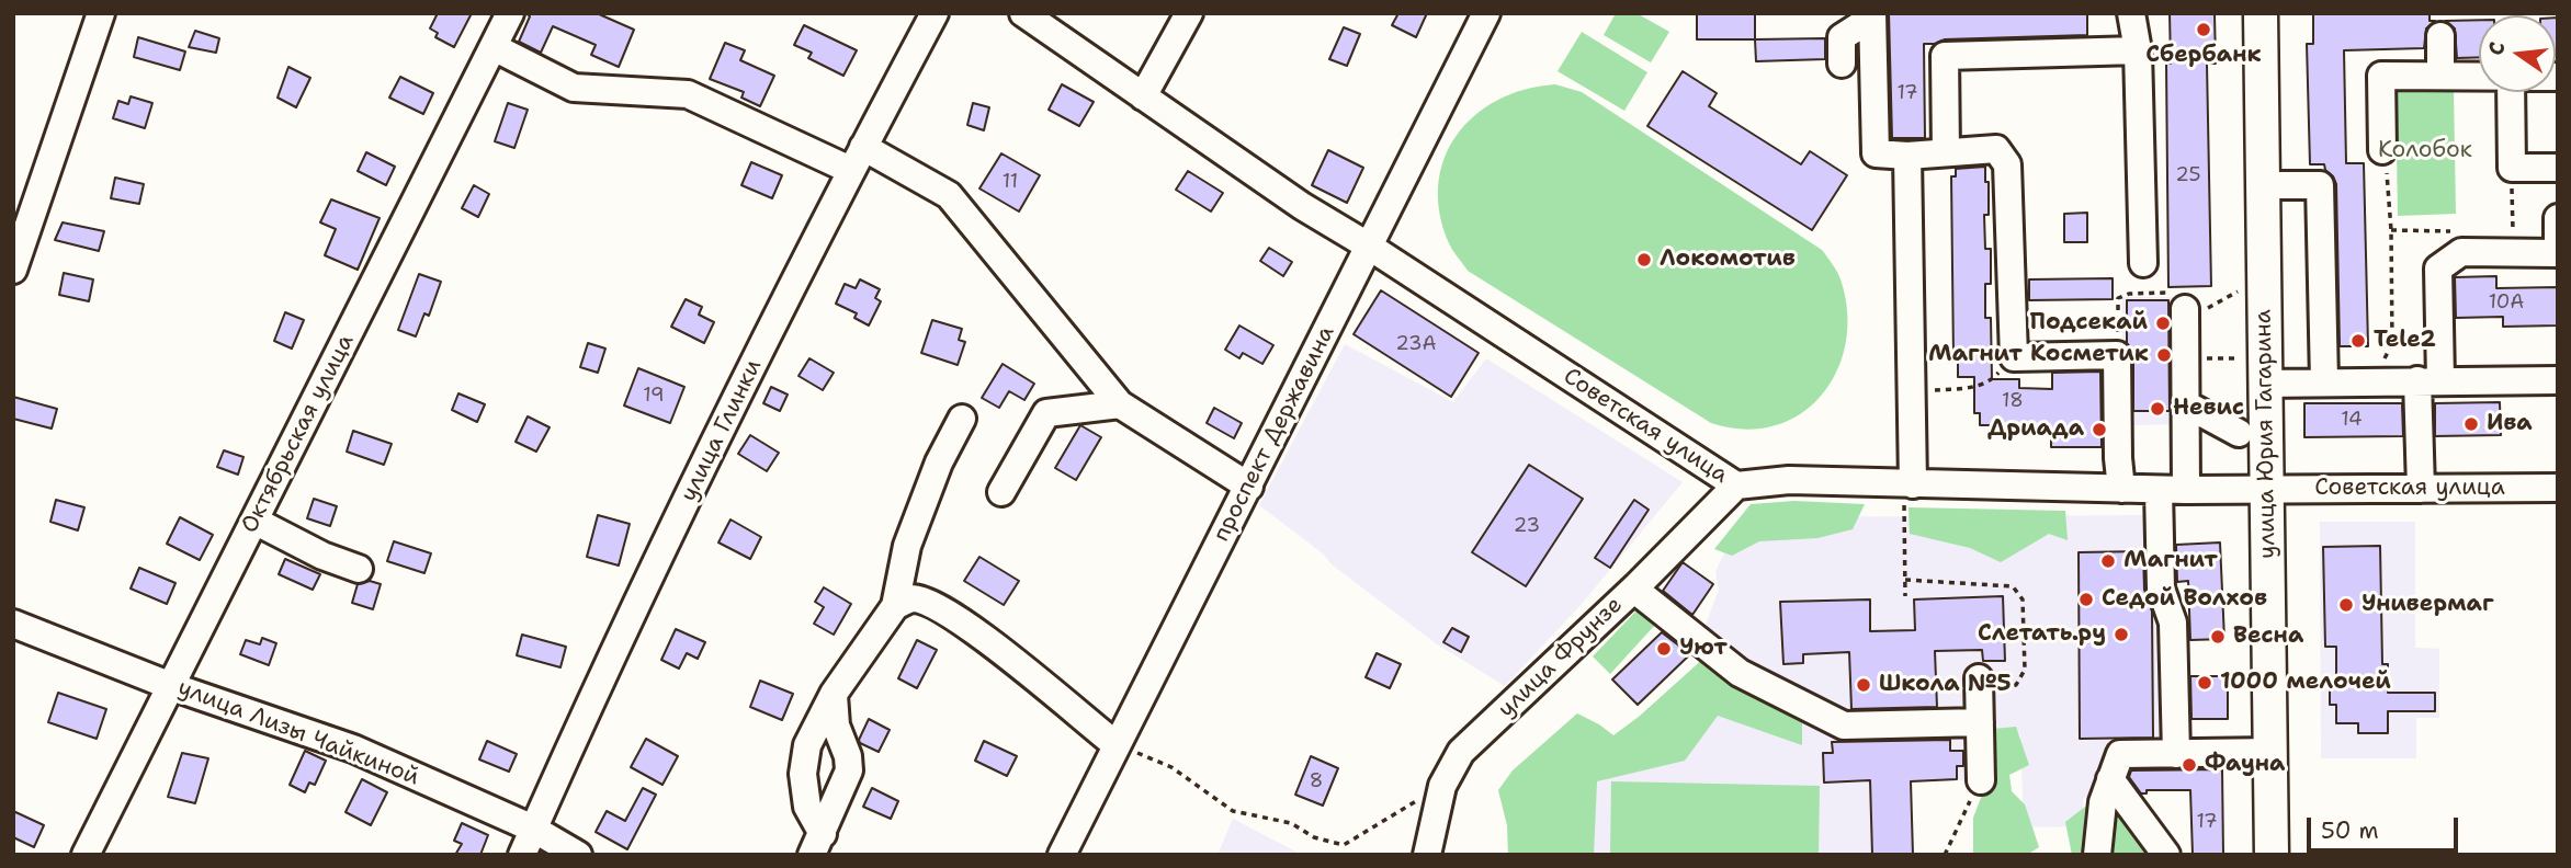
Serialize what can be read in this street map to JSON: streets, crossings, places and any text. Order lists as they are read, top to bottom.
{
  "streets": {
    "main road": ["улица Юрия Гагарина"],
    "street": [
      "Советская улица",
      "улица Глинки",
      "Октябрьская улица",
      "проспект Державина",
      "улица Фрунзе",
      "улица Лизы Чайкиной"
    ]
  },
  "crossings": [
    ["Советская улица", "проспект Державина"],
    ["Советская улица", "улица Юрия Гагарина"],
    ["Советская улица", "улица Фрунзе"],
    ["улица Глинки", "улица Лизы Чайкиной"],
    ["Октябрьская улица", "улица Лизы Чайкиной"]
  ],
  "parks": ["Колобок"],
  "places": [
    "Сбербанк",
    "Локомотив",
    "Подсекай",
    "Tele2",
    "Магнит Косметик",
    "Невис",
    "Ива",
    "Дриада",
    "Магнит",
    "Седой Волхов",
    "Универмаг",
    "Слетать.ру",
    "Весна",
    "Уют",
    "1000 мелочей",
    "Школа №5",
    "Фауна"
  ],
  "house_numbers": [
    "17",
    "25",
    "11",
    "10А",
    "23А",
    "19",
    "18",
    "14",
    "23",
    "8",
    "17"
  ],
  "scale_bar": "50 m",
  "north": "left"
}
